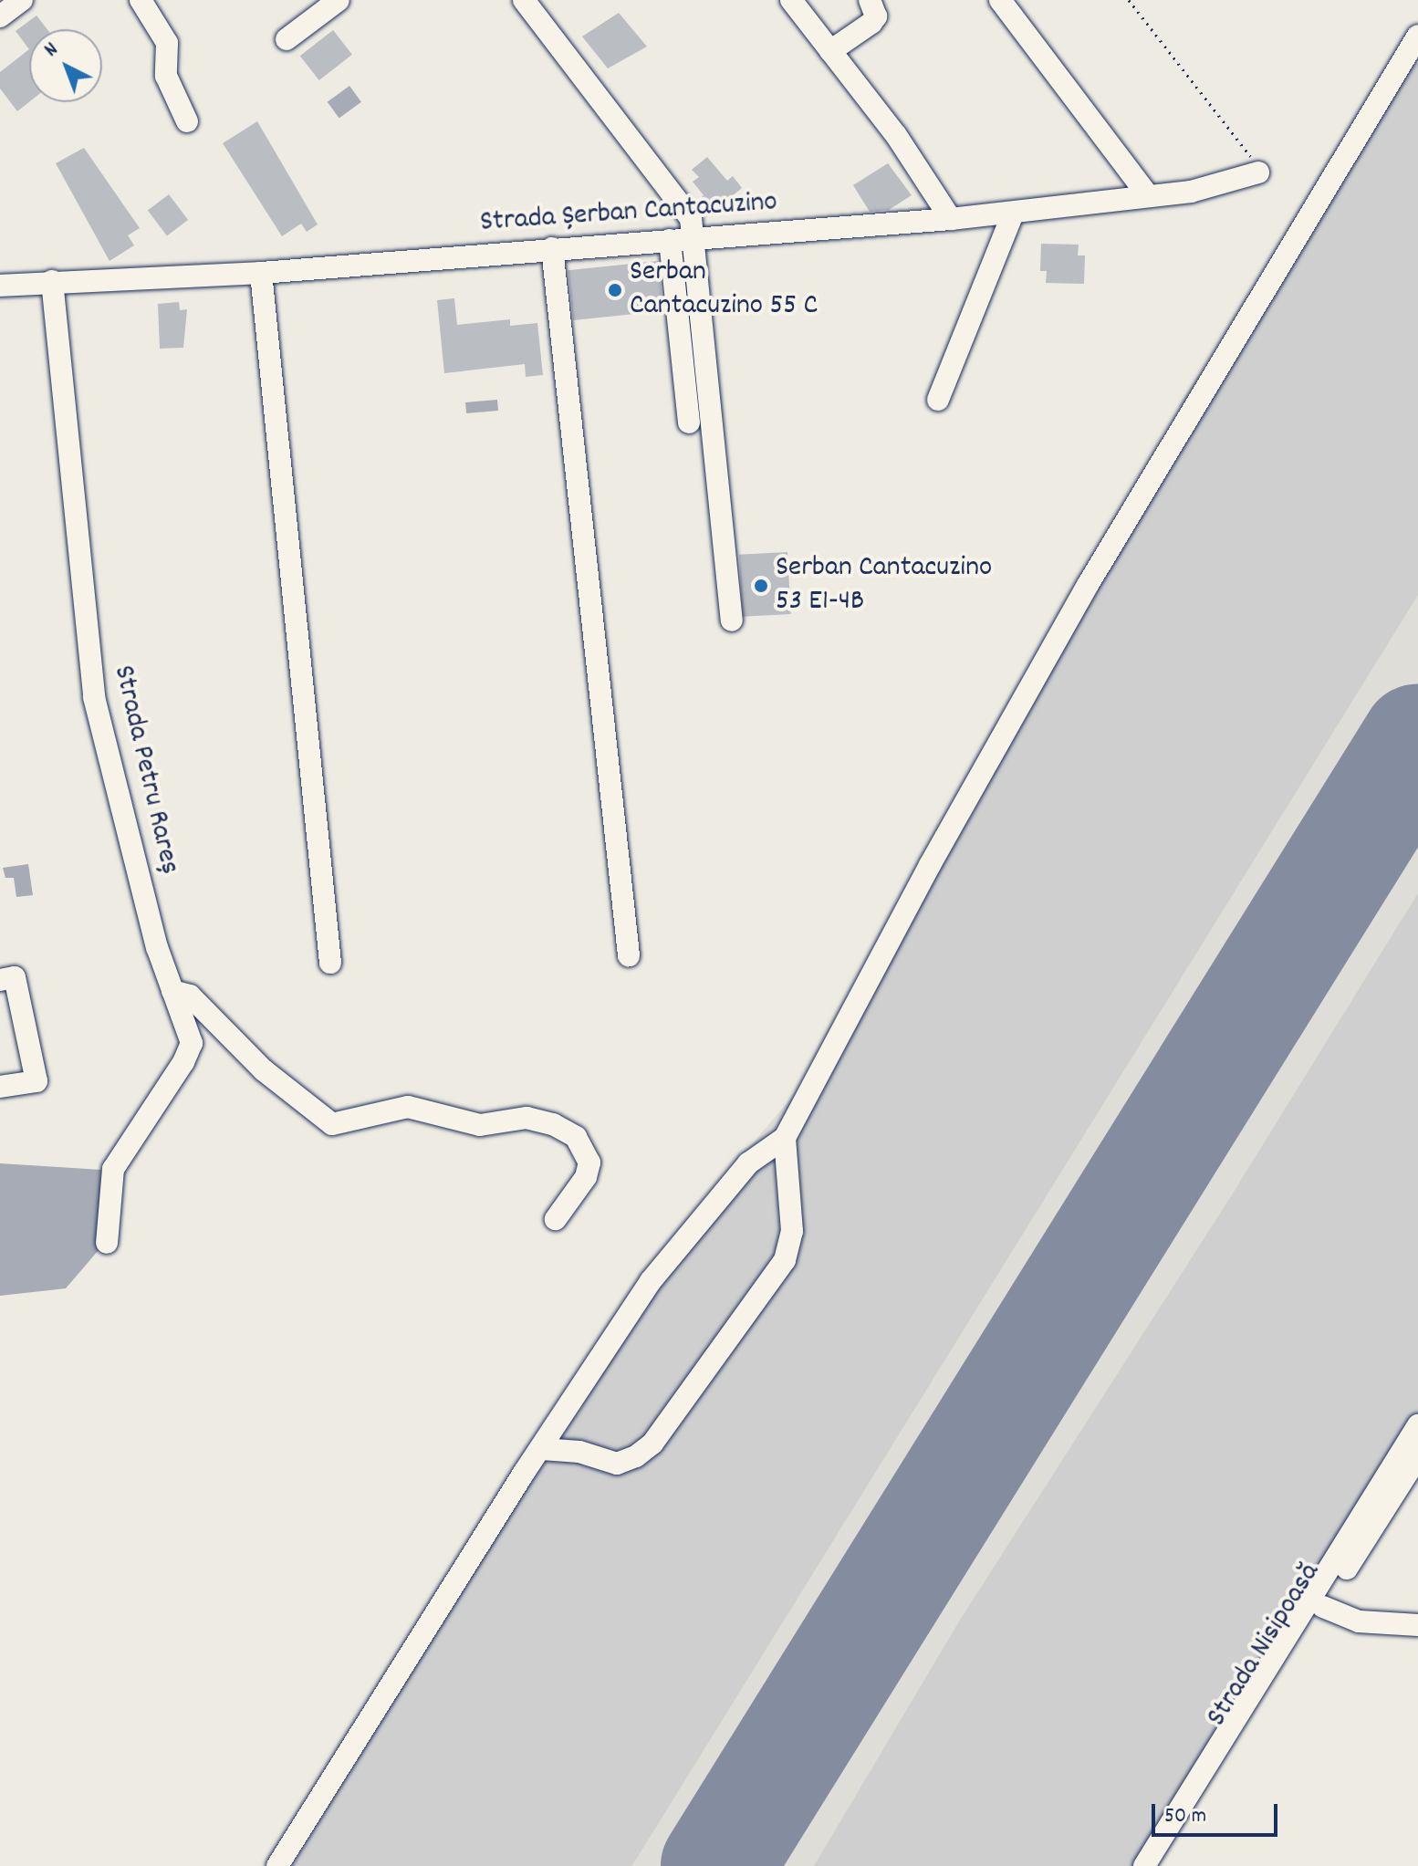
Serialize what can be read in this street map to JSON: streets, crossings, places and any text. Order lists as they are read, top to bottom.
{
  "streets": {
    "street": ["Strada Șerban Cantacuzino", "Strada Petru Rareș", "Strada Nisipoasă"]
  },
  "crossings": [
    ["Strada Șerban Cantacuzino", "Strada Petru Rareș"]
  ],
  "places": ["Serban Cantacuzino 55 C", "Serban Cantacuzino 53 E1-4B"],
  "scale_bar": "50 m",
  "north": "top left"
}
